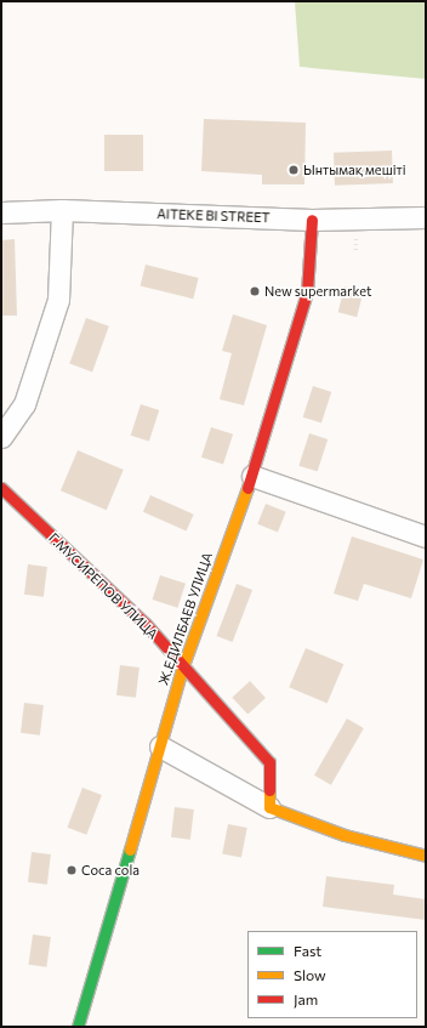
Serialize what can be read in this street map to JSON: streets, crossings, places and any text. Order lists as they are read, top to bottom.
{
  "streets": {
    "street": ["AITEKE BI STREET", "Г.МУСИРЕПОВ УЛИЦА", "Ж.ЕДИЛБАЕВ УЛИЦА"]
  },
  "crossings": [
    ["AITEKE BI STREET", "Ж.ЕДИЛБАЕВ УЛИЦА"],
    ["Г.МУСИРЕПОВ УЛИЦА", "Ж.ЕДИЛБАЕВ УЛИЦА"]
  ],
  "places": ["Ынтымақ мешіті", "New supermarket", "Coca cola"],
  "legend": ["Fast", "Slow", "Jam"]
}
